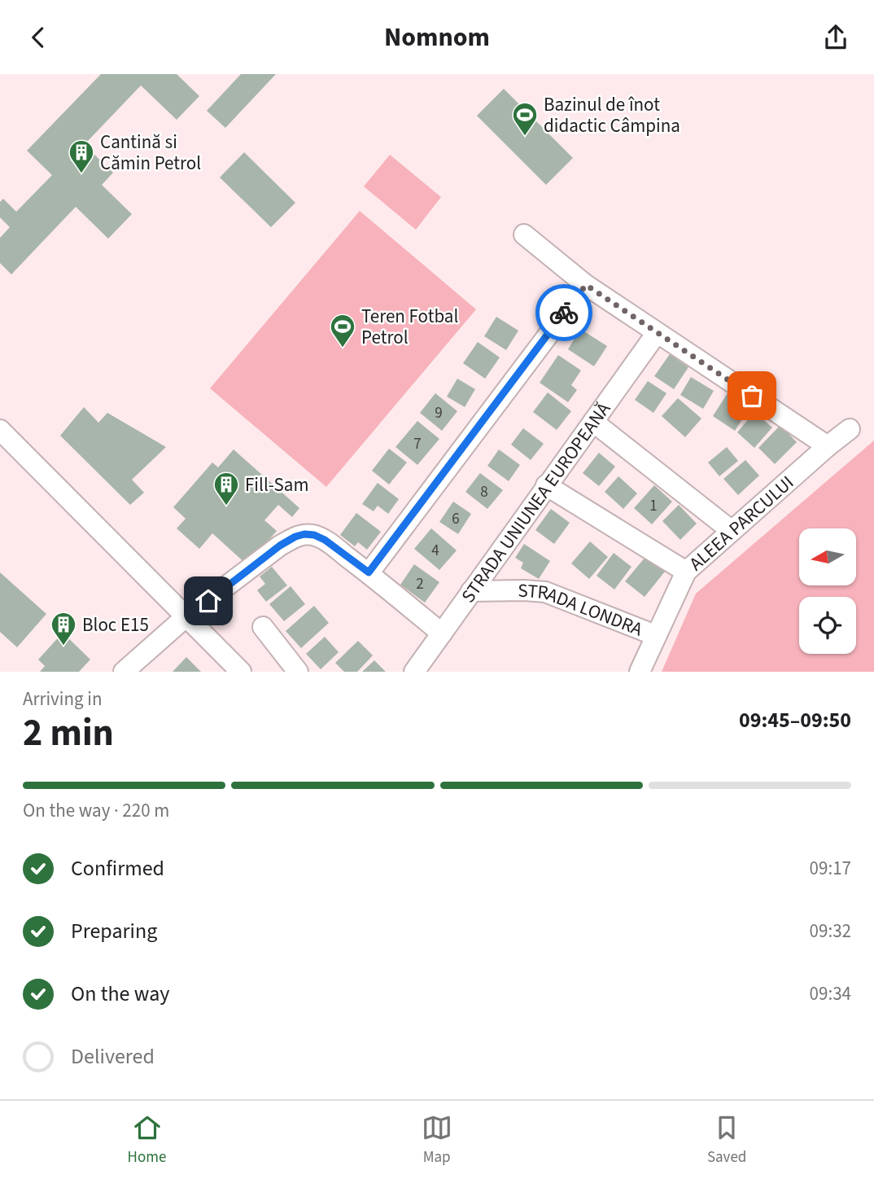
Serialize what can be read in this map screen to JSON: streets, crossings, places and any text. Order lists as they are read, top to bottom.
{
  "streets": {
    "street": ["STRADA UNIUNEA EUROPEANĂ", "ALEEA PARCULUI", "STRADA LONDRA"]
  },
  "crossings": [
    ["STRADA UNIUNEA EUROPEANĂ", "STRADA LONDRA"],
    ["ALEEA PARCULUI", "STRADA LONDRA"]
  ],
  "places": {
    "sports": ["Bazinul de înot didactic Câmpina", "Teren Fotbal Petrol"],
    "building": ["Cantină si Cămin Petrol", "Fill-Sam", "Bloc E15"]
  },
  "house_numbers": [
    "9",
    "7",
    "8",
    "1",
    "6",
    "4",
    "2"
  ],
  "north": "left",
  "page": {
    "header": "Nomnom",
    "heading": ["2 min", "Arriving in", "09:45–09:50"],
    "bar": "On the way · 220 m",
    "list": [
      ["Confirmed", "09:17"],
      ["Preparing", "09:32"],
      ["On the way", "09:34"],
      "Delivered"
    ],
    "tabs": ["Home", "Map", "Saved"]
  }
}
